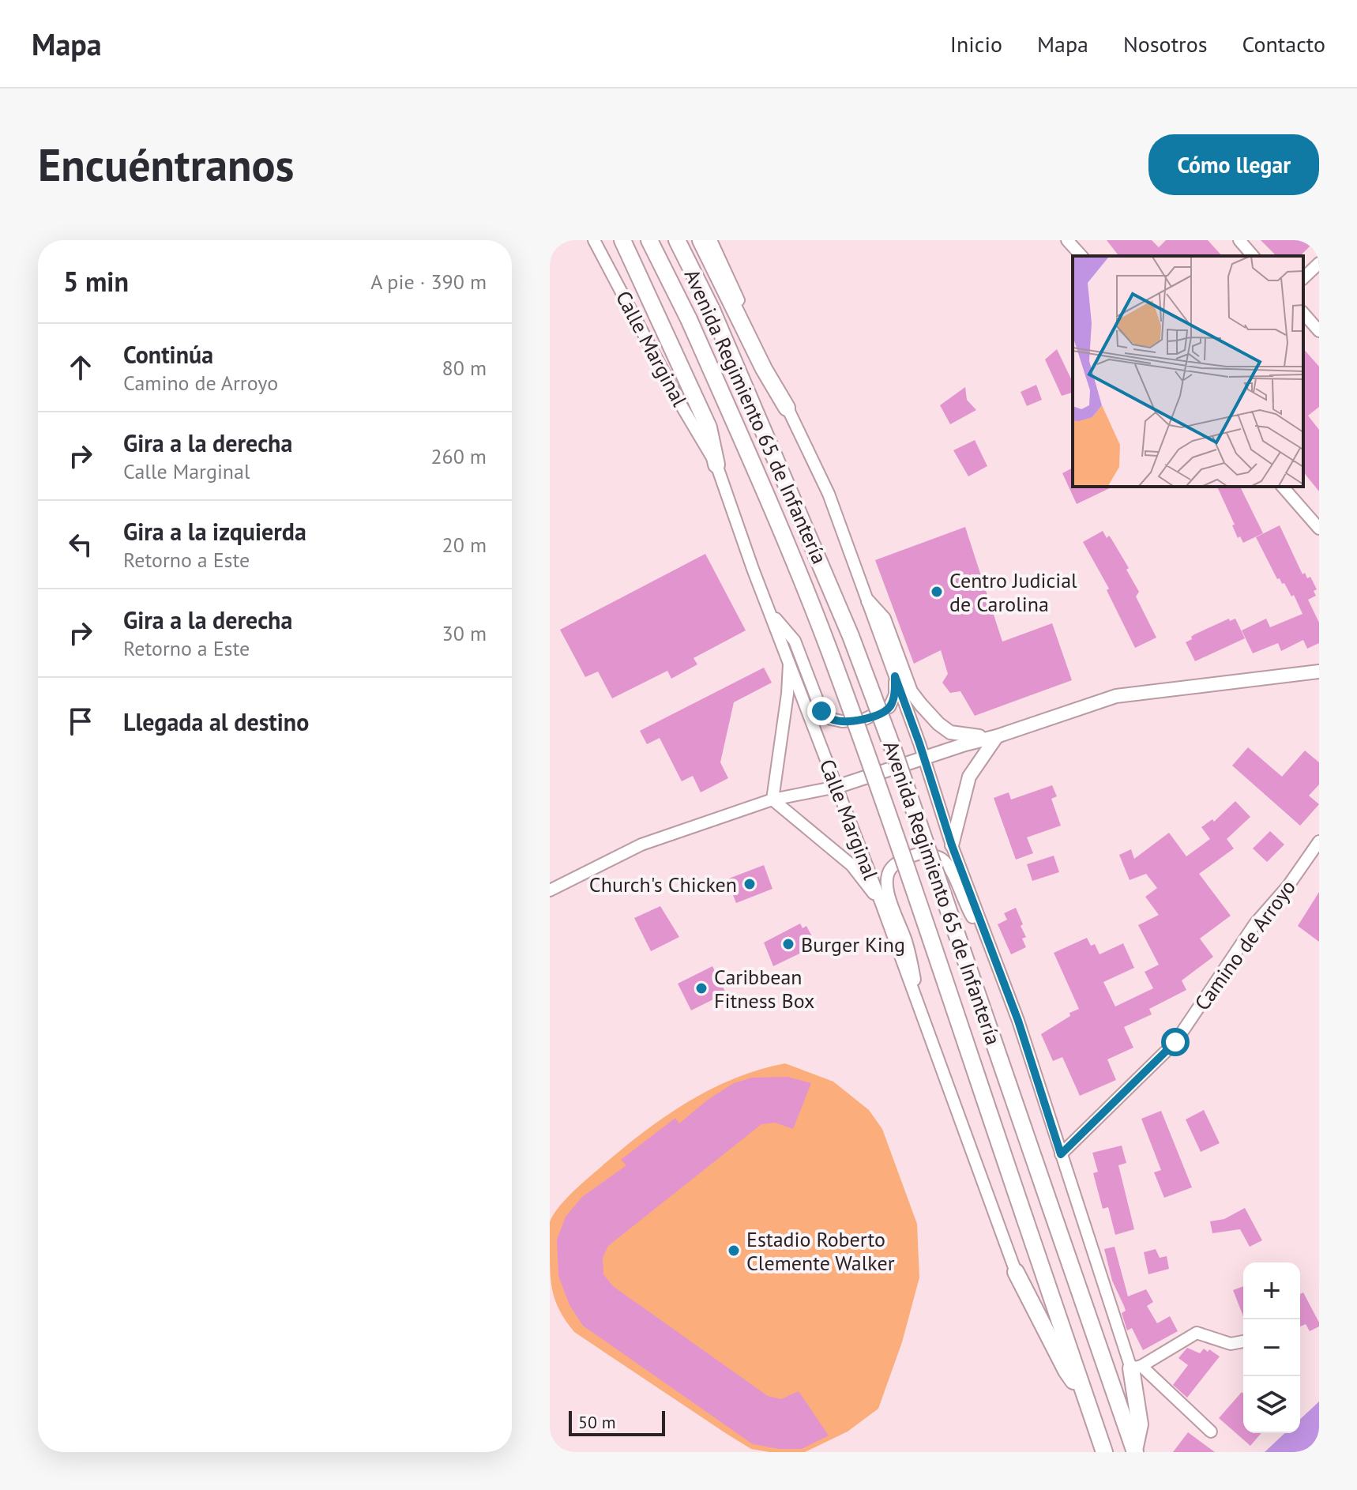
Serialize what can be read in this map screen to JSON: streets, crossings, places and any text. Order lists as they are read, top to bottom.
{
  "streets": {
    "main road": ["Avenida Regimiento 65 de Infantería"],
    "street": ["Calle Marginal", "Camino de Arroyo"]
  },
  "places": [
    "Centro Judicial de Carolina",
    "Church's Chicken",
    "Burger King",
    "Caribbean Fitness Box",
    "Estadio Roberto Clemente Walker"
  ],
  "scale_bar": "50 m",
  "page": {
    "header": "Mapa",
    "nav": [
      "Inicio",
      "Mapa",
      "Nosotros",
      "Contacto"
    ],
    "buttons": "Cómo llegar",
    "title": "Encuéntranos",
    "heading": ["5 min", "A pie · 390 m"],
    "list": [
      ["Continúa", "Camino de Arroyo", "80 m"],
      ["Gira a la derecha", "Calle Marginal", "260 m"],
      ["Gira a la izquierda", "Retorno a Este", "20 m"],
      ["Gira a la derecha", "Retorno a Este", "30 m"],
      "Llegada al destino"
    ],
    "map_buttons": ["+", "−"],
    "scale": "50 m"
  }
}
